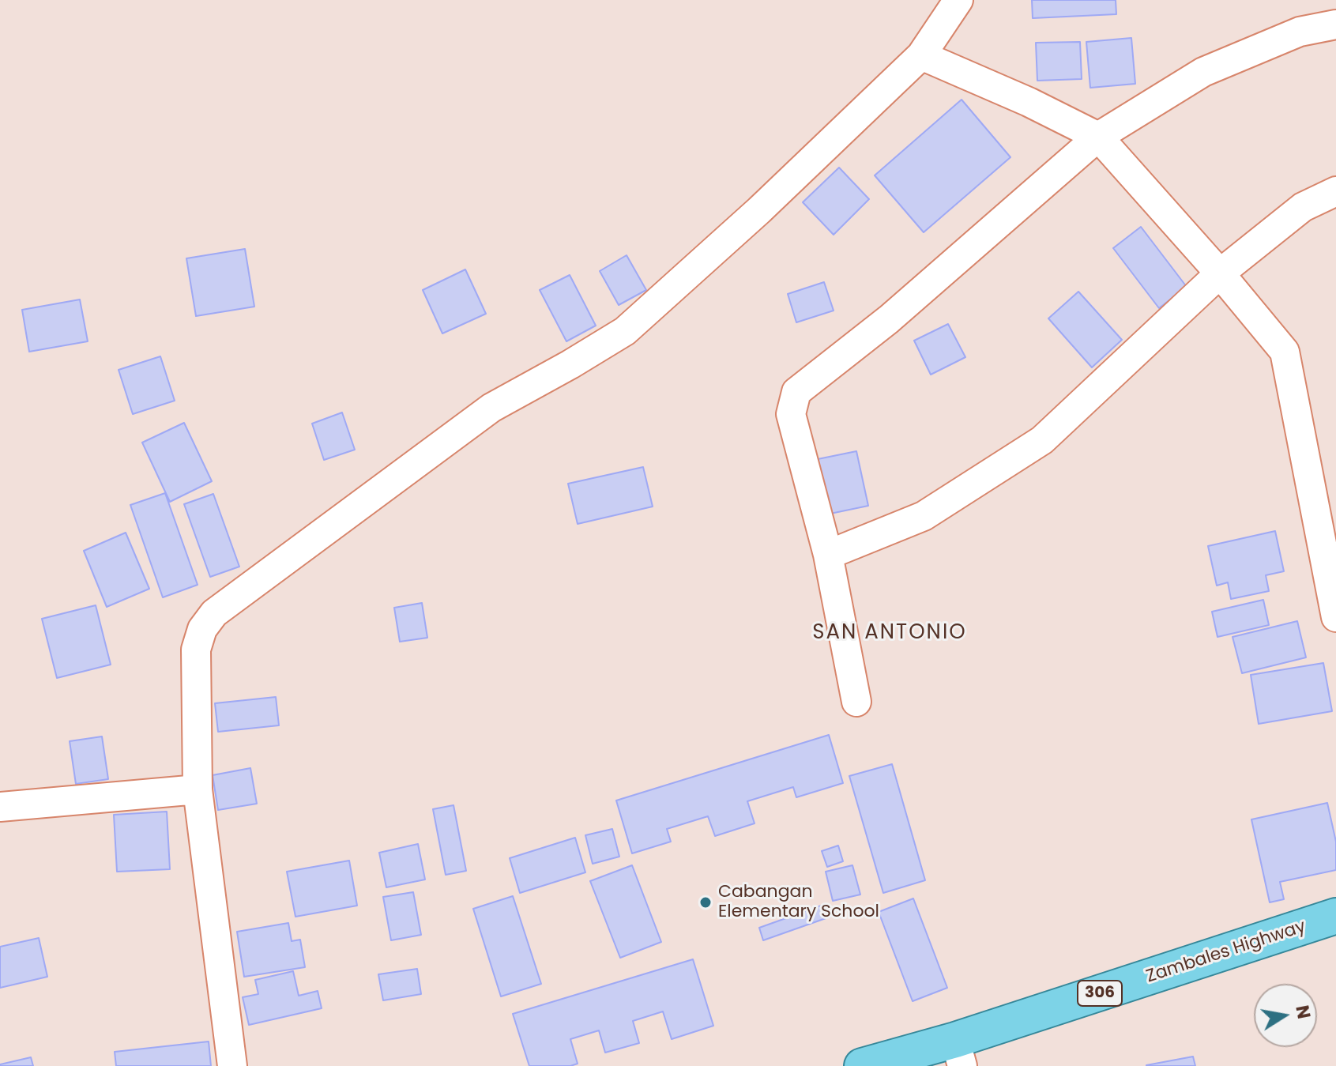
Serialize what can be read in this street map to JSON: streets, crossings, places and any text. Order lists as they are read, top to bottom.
{
  "streets": {
    "main road": ["Zambales Highway", "306"]
  },
  "districts": ["SAN ANTONIO"],
  "places": ["Cabangan Elementary School"],
  "north": "right"
}
